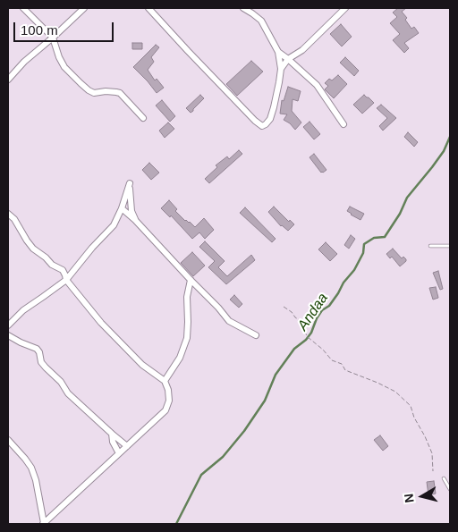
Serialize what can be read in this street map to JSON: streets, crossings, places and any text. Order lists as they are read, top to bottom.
{
  "water": ["Andaa"],
  "scale_bar": "100 m",
  "north": "left"
}
